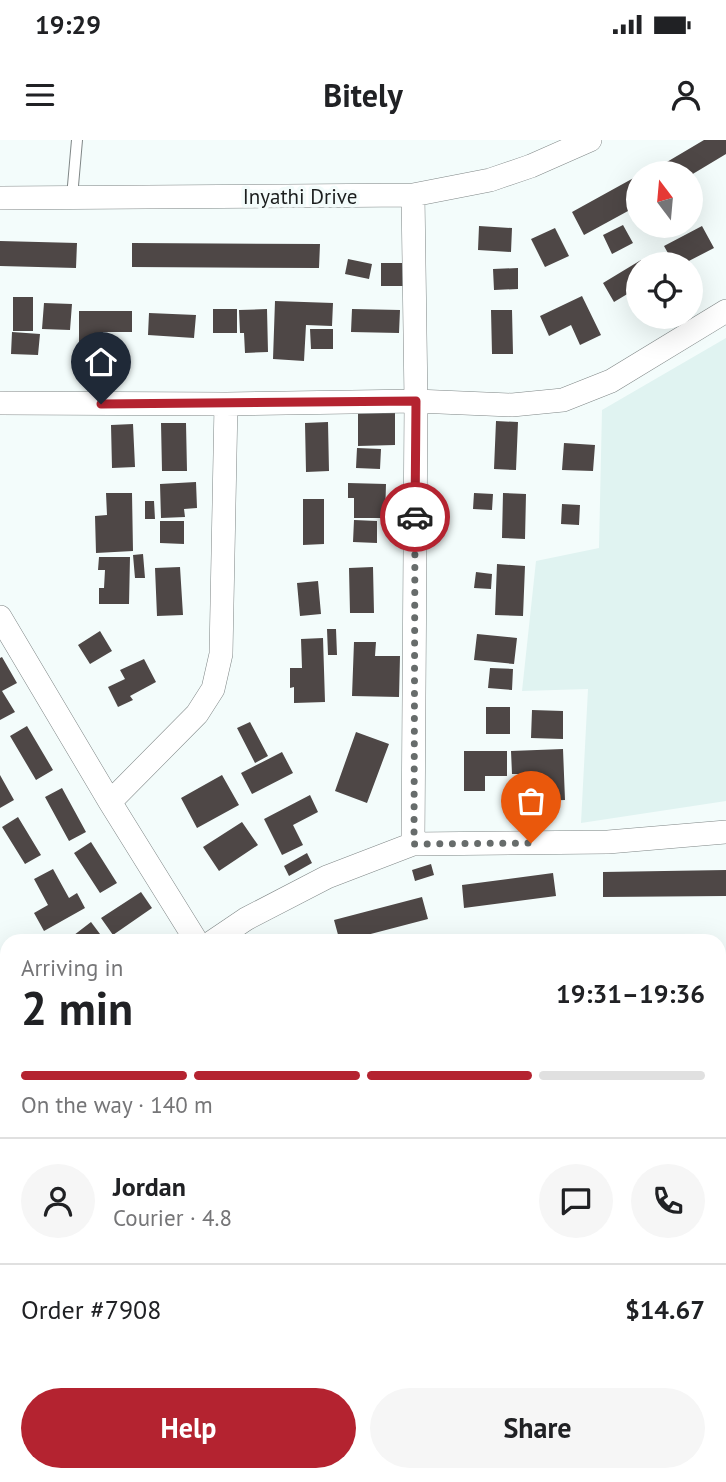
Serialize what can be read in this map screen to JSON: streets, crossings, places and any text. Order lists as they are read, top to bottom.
{
  "streets": {
    "street": ["Inyathi Drive"]
  },
  "north": "top",
  "page": {
    "status": "19:29",
    "header": "Bitely",
    "heading": ["2 min", "Arriving in", "19:31–19:36"],
    "panel": [
      "Jordan",
      "Courier · 4.8",
      "Order #7908",
      "$14.67"
    ],
    "bar": "On the way · 140 m",
    "buttons": ["Help", "Share"]
  }
}
